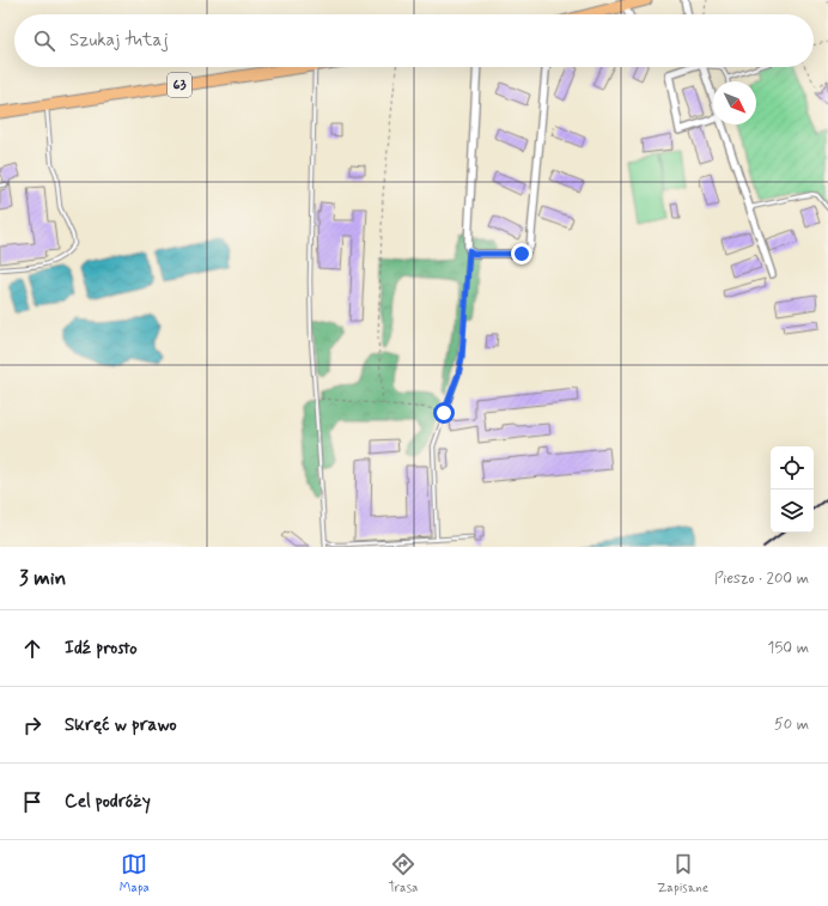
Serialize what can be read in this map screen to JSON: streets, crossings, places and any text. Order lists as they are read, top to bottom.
{
  "streets": {
    "main road": ["63"]
  },
  "north": "bottom right",
  "page": {
    "search": "Szukaj tutaj",
    "heading": ["3 min", "Pieszo · 200 m"],
    "list": [
      ["Idź prosto", "150 m"],
      ["Skręć w prawo", "50 m"],
      "Cel podróży"
    ],
    "nav": ["Mapa", "Trasa", "Zapisane"]
  }
}
